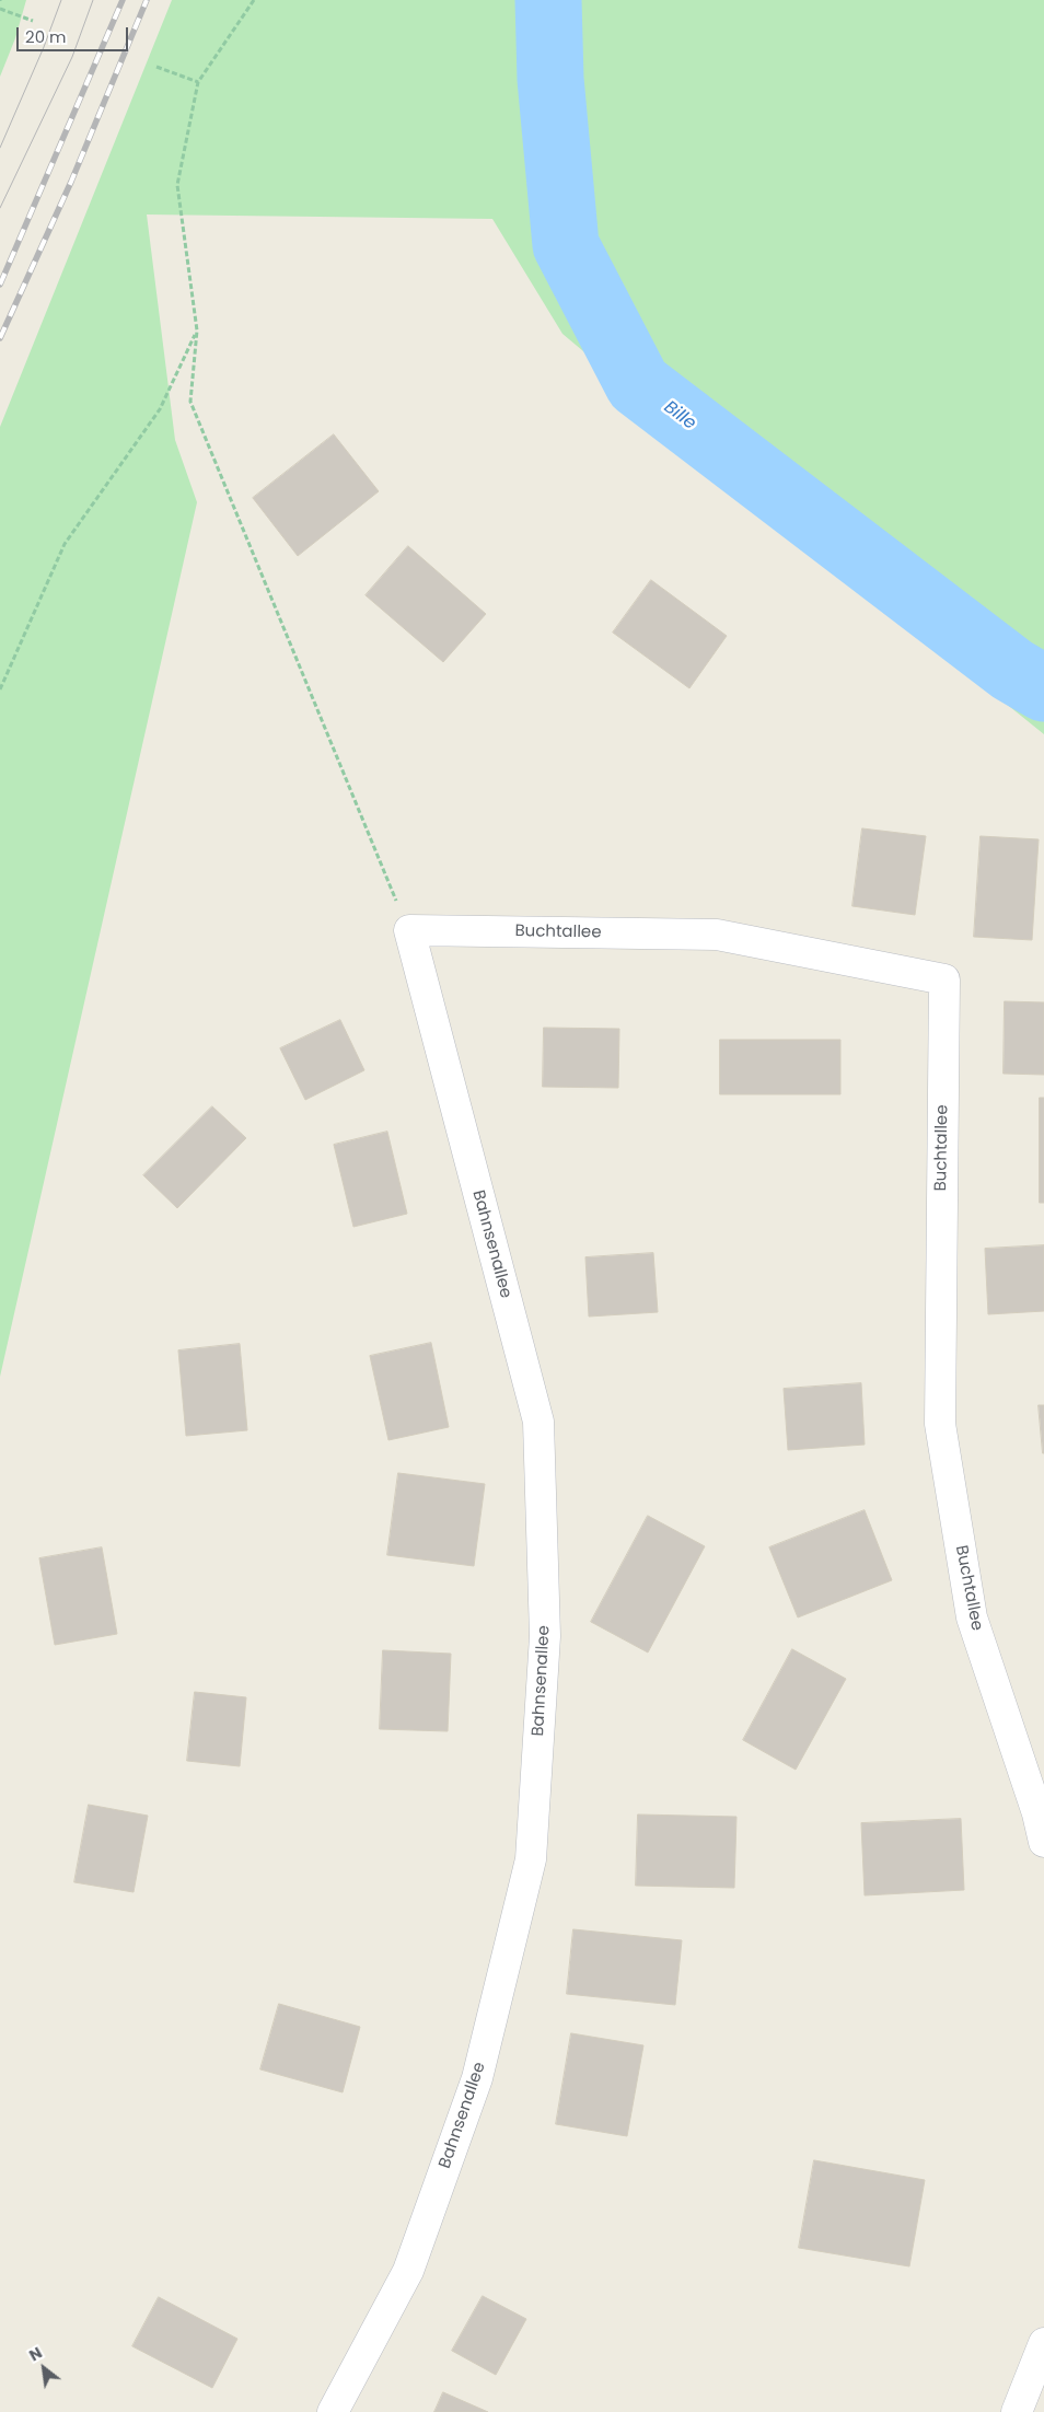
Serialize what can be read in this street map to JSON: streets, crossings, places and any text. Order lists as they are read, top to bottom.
{
  "streets": {
    "street": ["Buchtallee", "Bahnsenallee"]
  },
  "crossings": [
    ["Buchtallee", "Bahnsenallee"]
  ],
  "water": ["Bille"],
  "scale_bar": "20 m",
  "north": "top left"
}
